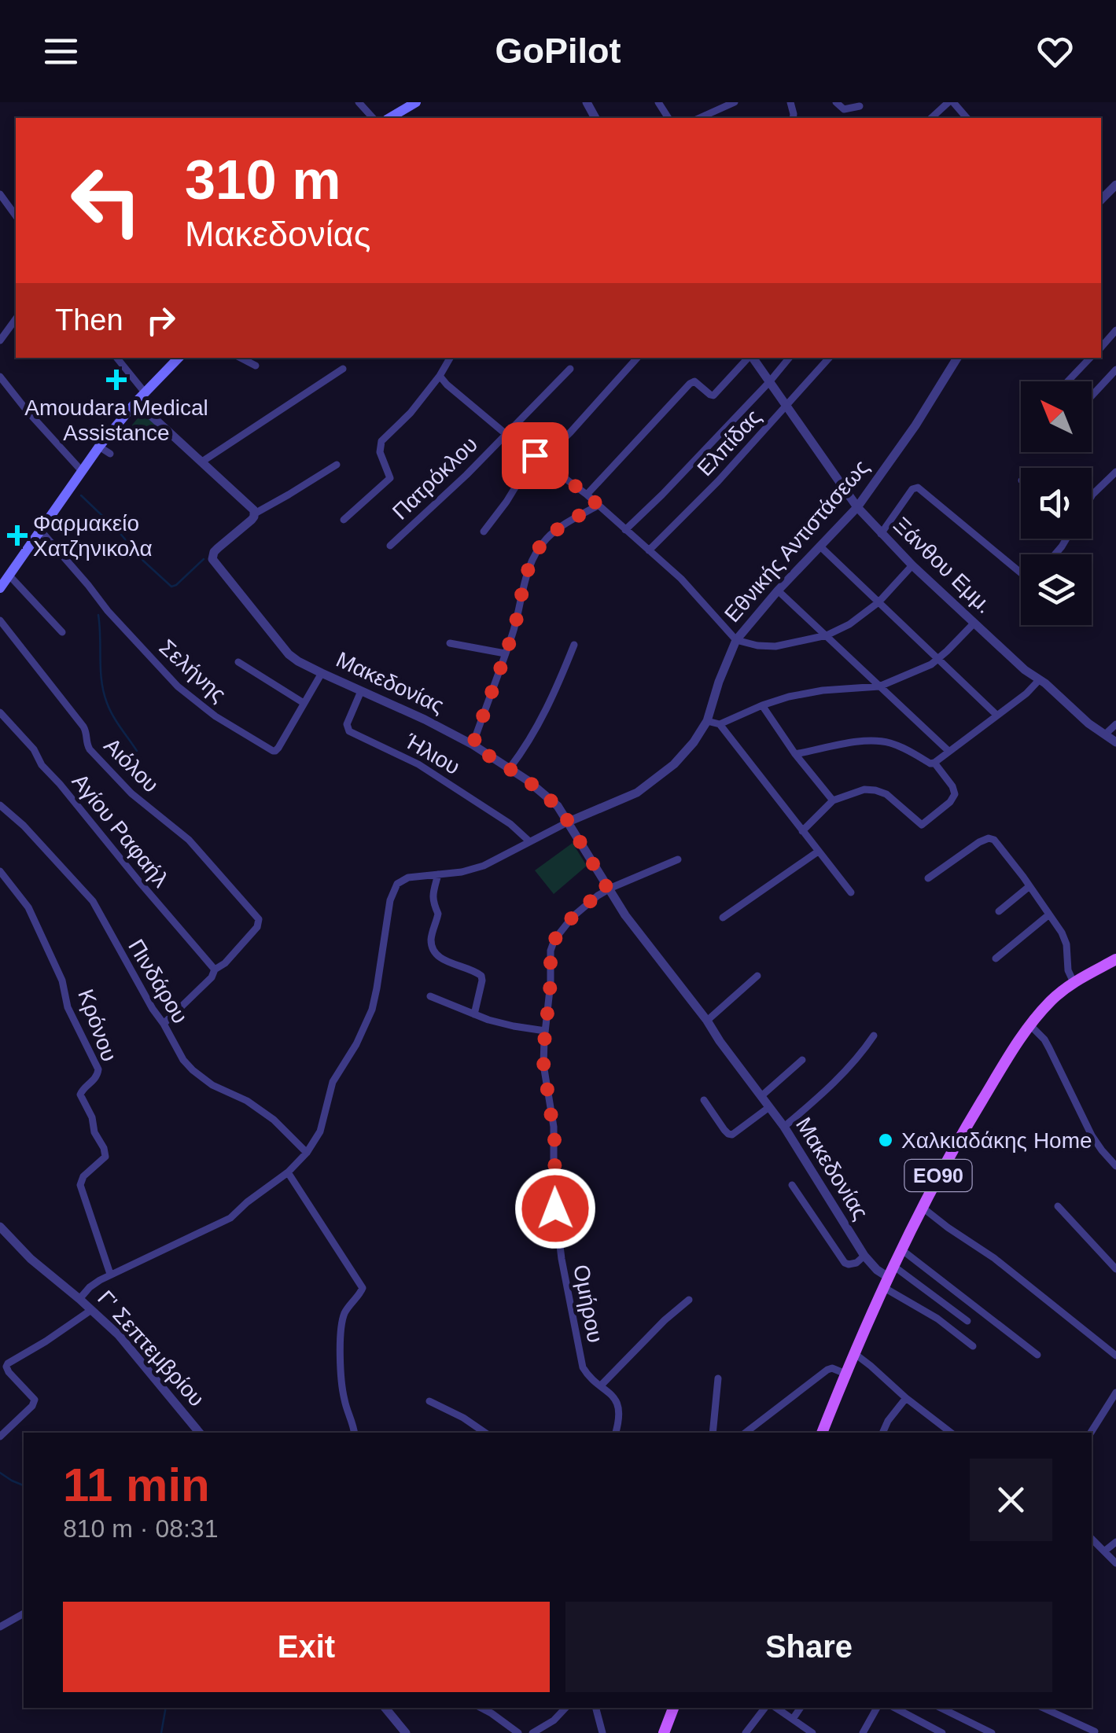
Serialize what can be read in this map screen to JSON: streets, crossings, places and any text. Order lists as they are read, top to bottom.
{
  "streets": {
    "main road": ["ΕΟ90"],
    "street": [
      "Ελπίδας",
      "Πατρόκλου",
      "Εθνικής Αντιστάσεως",
      "Ξάνθου Εμμ.",
      "Σελήνης",
      "Μακεδονίας",
      "Ήλιου",
      "Αιόλου",
      "Αγίου Ραφαήλ",
      "Πινδάρου",
      "Κρόνου",
      "Ομήρου",
      "Γ' Σεπτεμβρίου"
    ]
  },
  "crossings": [
    ["Ελπίδας", "Ξάνθου Εμμ."],
    ["Εθνικής Αντιστάσεως", "Ξάνθου Εμμ."],
    ["Εθνικής Αντιστάσεως", "Μακεδονίας"],
    ["Σελήνης", "Μακεδονίας"],
    ["Μακεδονίας", "Ήλιου"],
    ["Μακεδονίας", "ΕΟ90"],
    ["Μακεδονίας", "Ομήρου"],
    ["Αιόλου", "Αγίου Ραφαήλ"]
  ],
  "places": {
    "health": ["Amoudara Medical Assistance", "Φαρμακείο Χατζηνικολα"],
    "other": ["Χαλκιαδάκης Home"]
  },
  "north": "top left",
  "page": {
    "header": "GoPilot",
    "turn": ["310 m", "Μακεδονίας"],
    "then": "Then",
    "heading": ["11 min", "810 m · 08:31"],
    "buttons": ["Exit", "Share"]
  }
}
